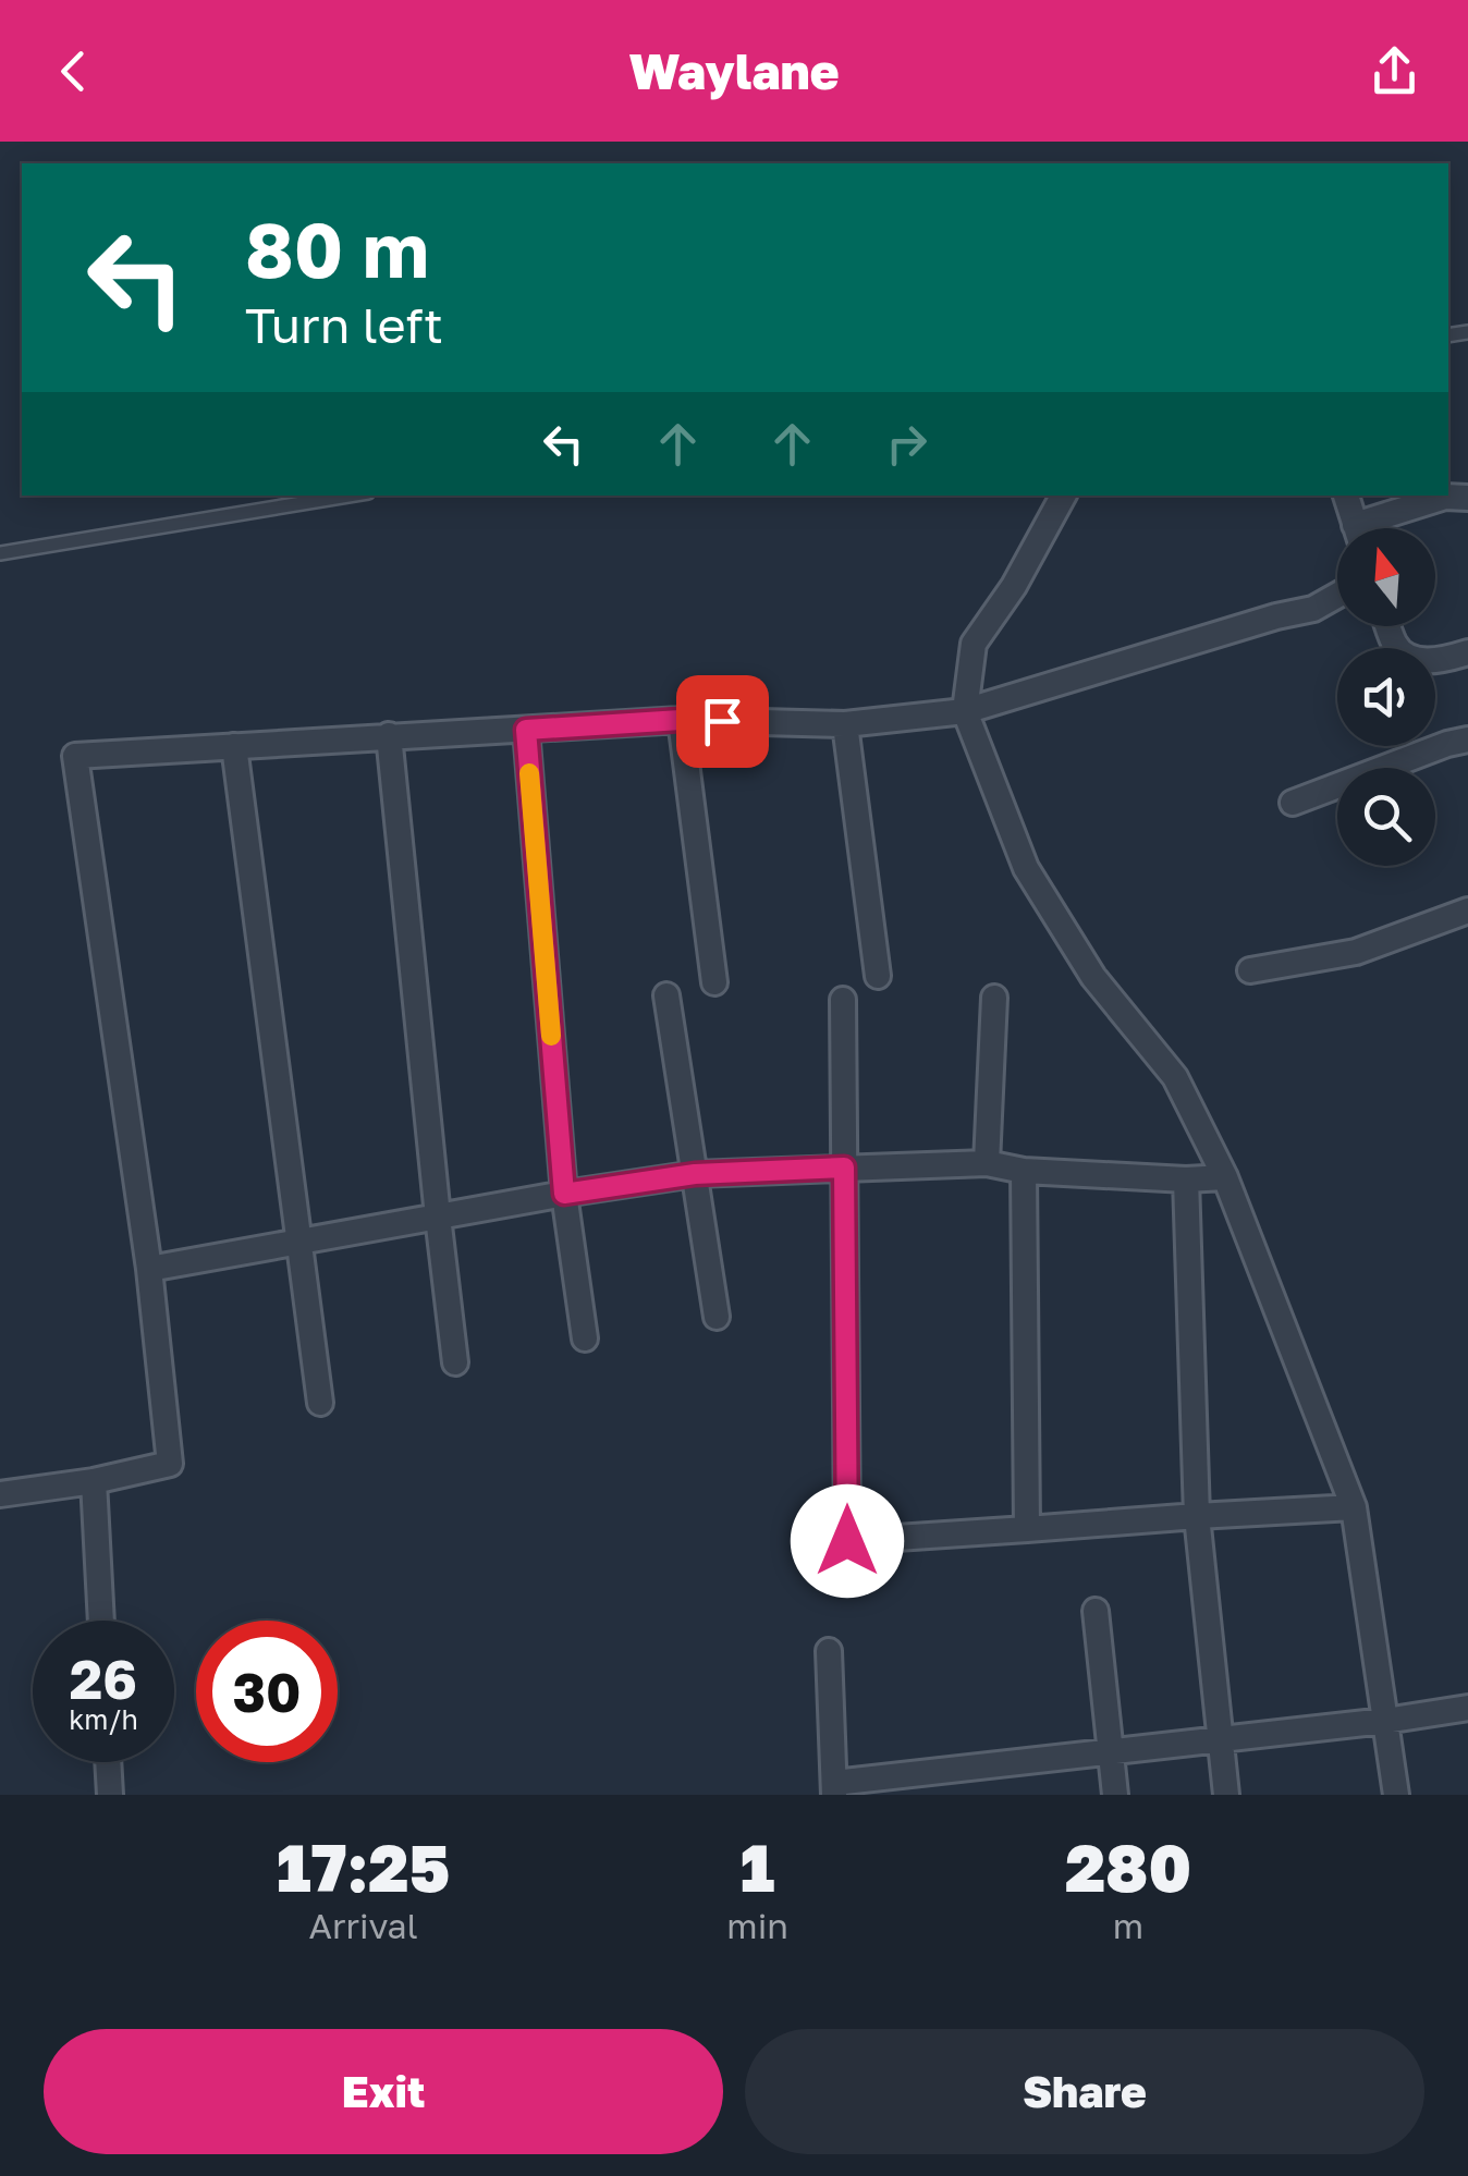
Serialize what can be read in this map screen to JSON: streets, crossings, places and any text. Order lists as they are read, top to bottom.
{
  "north": "top",
  "page": {
    "header": "Waylane",
    "turn": ["80 m", "Turn left"],
    "speed": "26 km/h",
    "limit": "30",
    "eta": [
      "17:25",
      "Arrival",
      "1",
      "min",
      "280",
      "m"
    ],
    "buttons": ["Exit", "Share"]
  }
}
